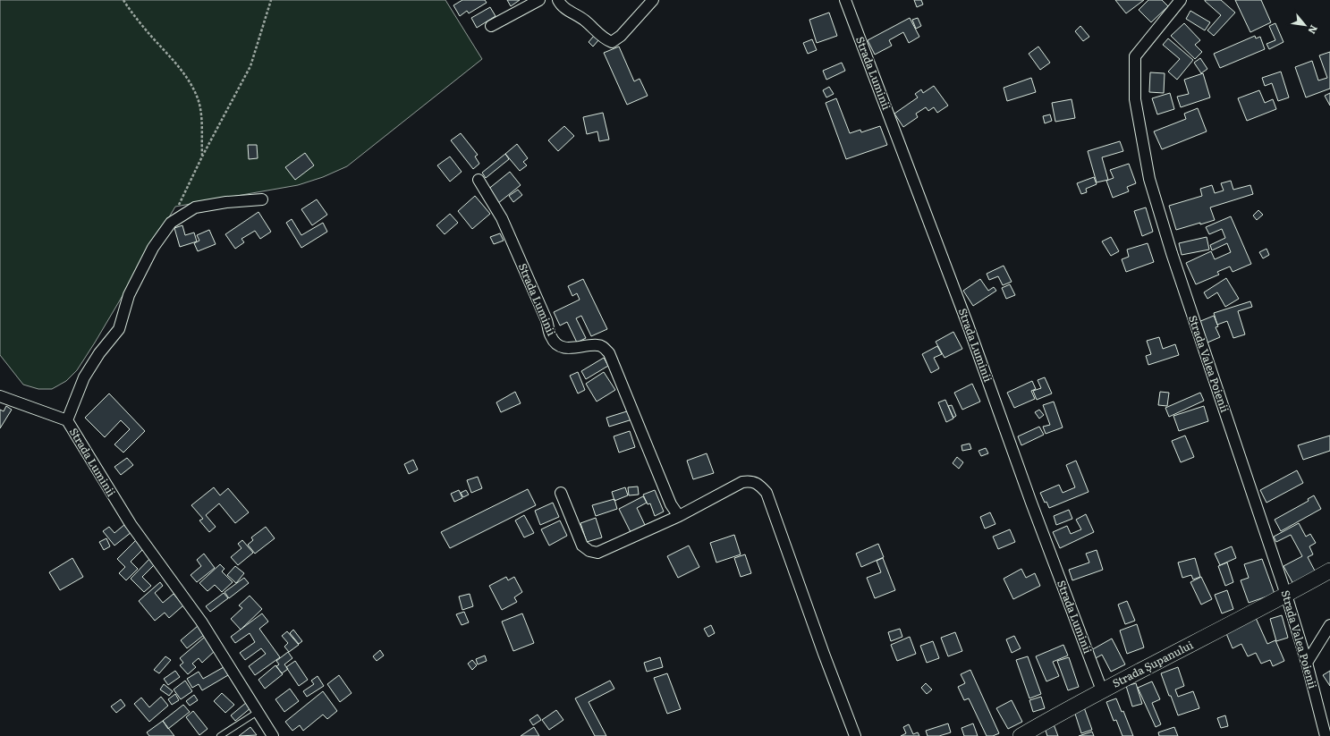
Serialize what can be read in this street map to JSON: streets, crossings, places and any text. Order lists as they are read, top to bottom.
{
  "streets": {
    "street": ["Strada Luminii", "Strada Valea Poienii", "Strada Șupanului"]
  },
  "crossings": [
    ["Strada Luminii", "Strada Șupanului"],
    ["Strada Valea Poienii", "Strada Șupanului"]
  ],
  "north": "bottom right"
}
